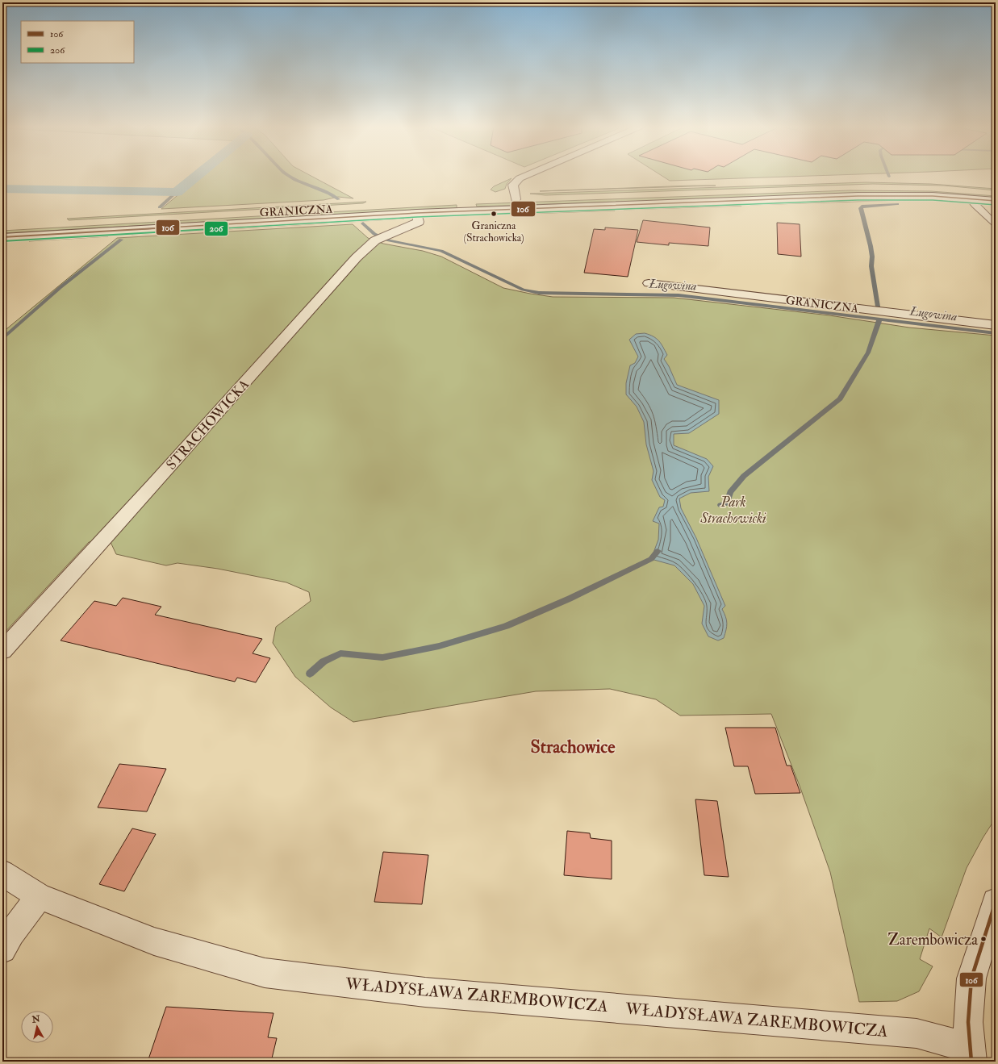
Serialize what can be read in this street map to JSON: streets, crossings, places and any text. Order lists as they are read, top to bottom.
{
  "streets": {
    "main road": ["GRANICZNA", "STRACHOWICKA", "WŁADYSŁAWA ZAREMBOWICZA"]
  },
  "crossings": [
    ["GRANICZNA", "STRACHOWICKA"]
  ],
  "districts": ["Strachowice"],
  "water": ["Ługowina"],
  "parks": ["Park Strachowicki"],
  "places": ["Graniczna (Strachowicka)", "Zarembowicza"],
  "lines": ["transit line 106", "transit line 206"],
  "legend": ["106", "206"],
  "north": "top"
}
